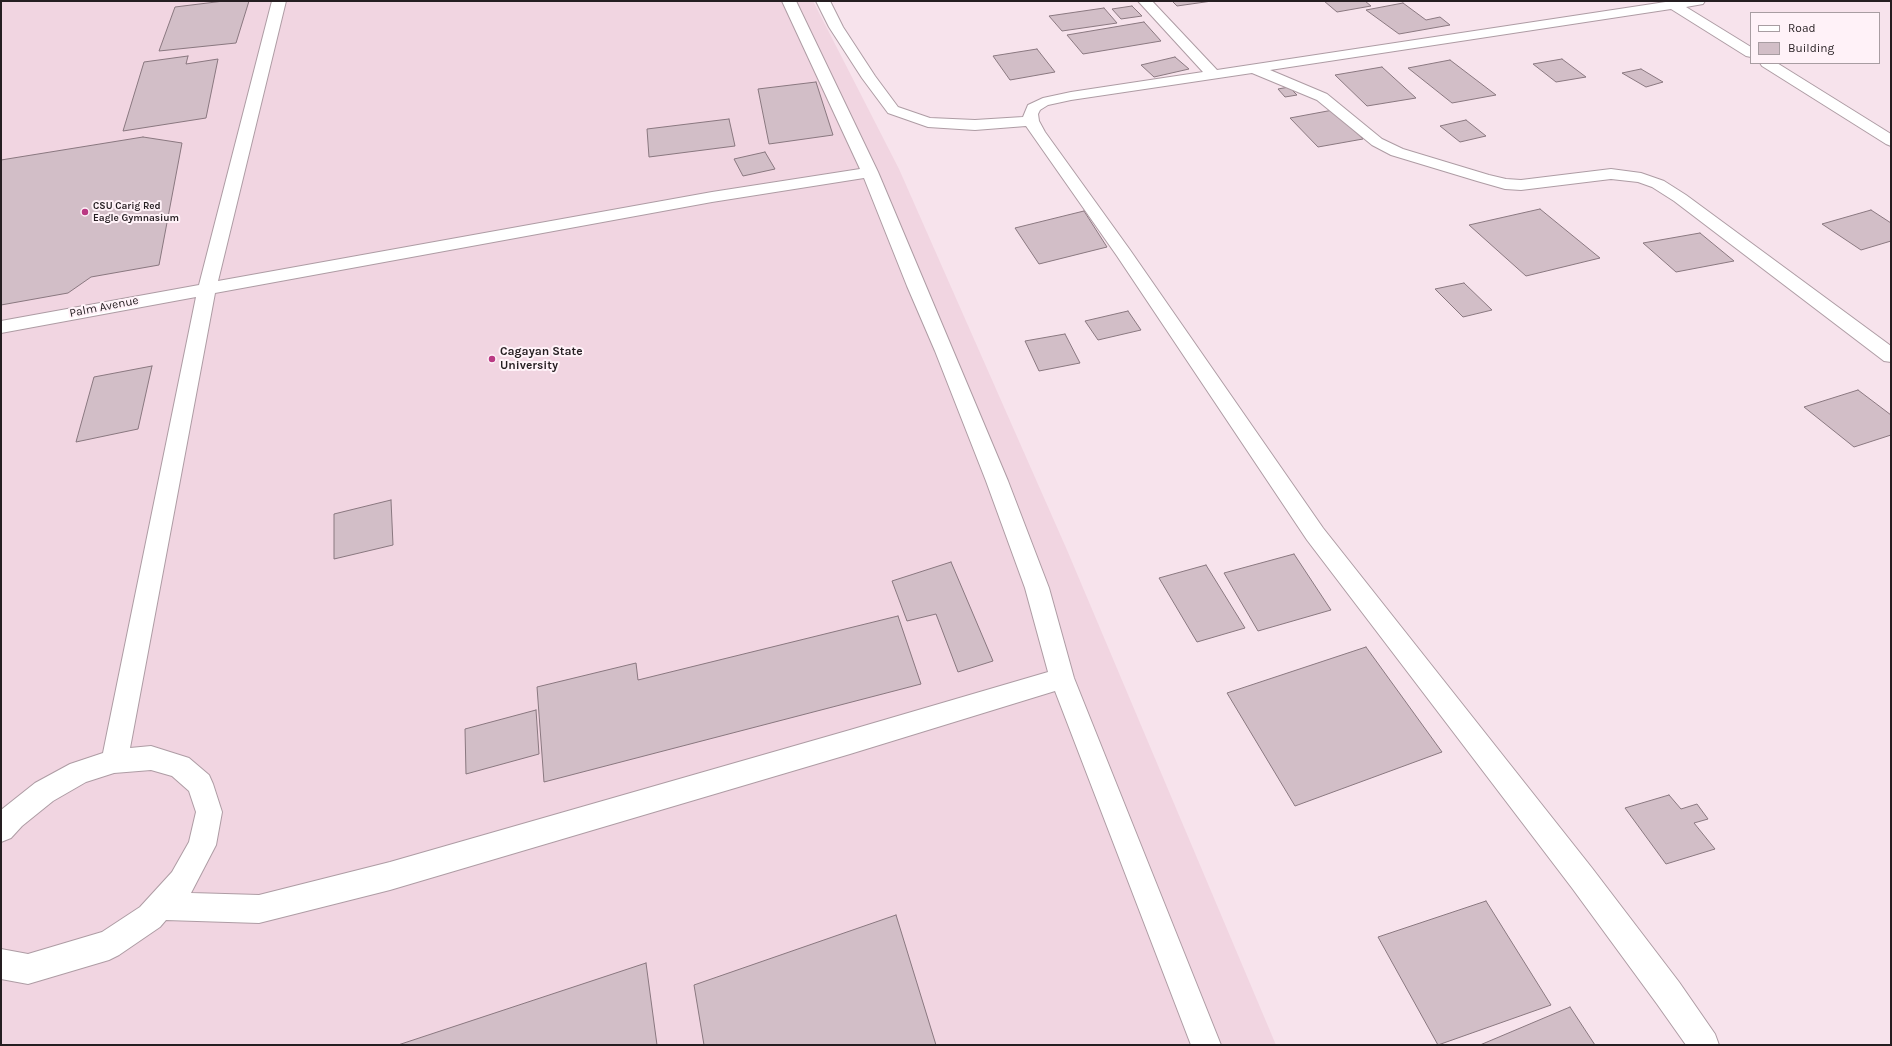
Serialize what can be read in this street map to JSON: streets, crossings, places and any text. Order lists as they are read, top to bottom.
{
  "streets": {
    "street": ["Palm Avenue"]
  },
  "places": ["CSU Carig Red Eagle Gymnasium", "Cagayan State University"],
  "legend": ["Road", "Building"]
}
